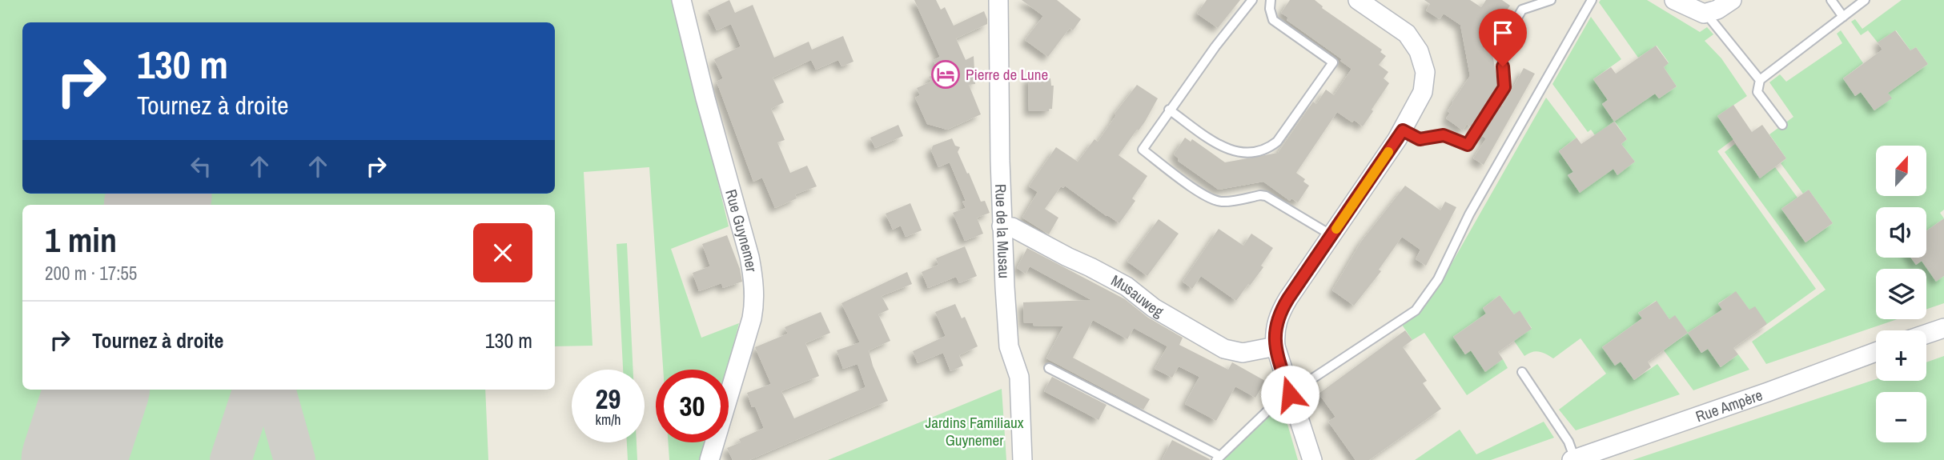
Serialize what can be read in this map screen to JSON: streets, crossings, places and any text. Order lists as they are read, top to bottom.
{
  "streets": {
    "street": [
      "Rue Guynemer",
      "Rue de la Musau",
      "Musauweg",
      "Rue Ampère"
    ]
  },
  "crossings": [
    ["Rue de la Musau", "Musauweg"]
  ],
  "parks": ["Jardins Familiaux Guynemer"],
  "places": {
    "hotel": ["Pierre de Lune"]
  },
  "north": "top",
  "page": {
    "turn": ["130 m", "Tournez à droite"],
    "map_buttons": ["+", "−"],
    "heading": ["1 min", "200 m · 17:55"],
    "list": [
      {
        "name": "Tournez à droite",
        "value": "130 m"
      }
    ],
    "speed": "29 km/h",
    "limit": "30"
  }
}
